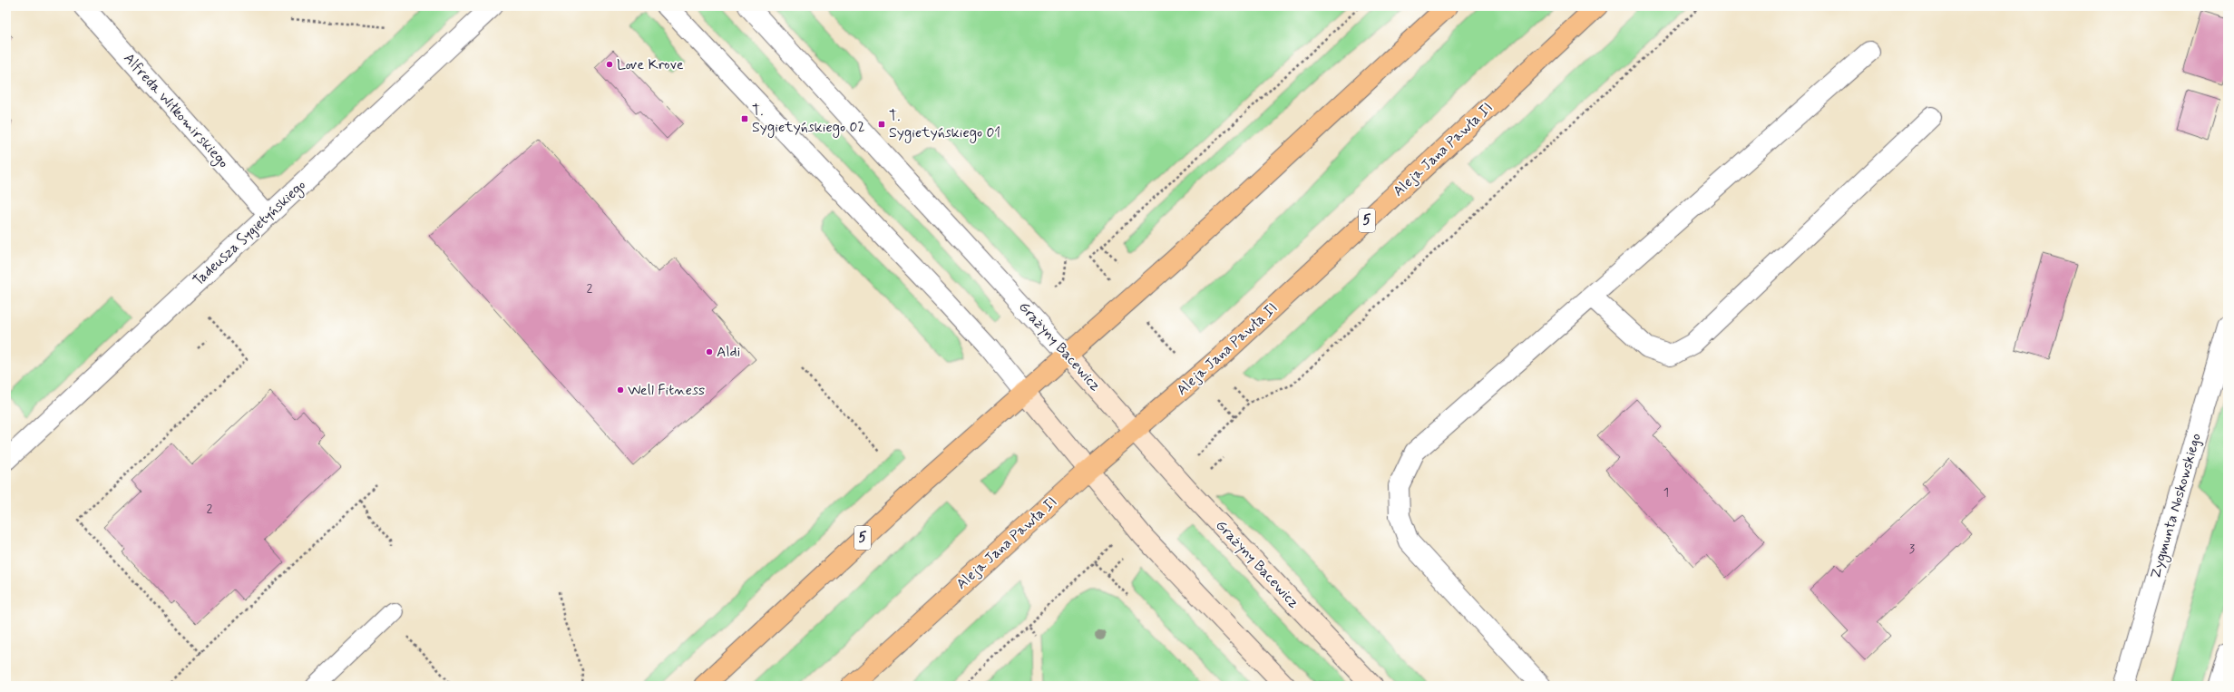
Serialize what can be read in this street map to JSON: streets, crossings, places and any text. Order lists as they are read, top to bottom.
{
  "streets": {
    "main road": ["Aleja Jana Pawła II", "5"],
    "street": [
      "Alfreda Wiłkomirskiego",
      "Tadeusza Sygietyńskiego",
      "Grażyny Bacewicz",
      "Zygmunta Noskowskiego"
    ]
  },
  "crossings": [
    ["Alfreda Wiłkomirskiego", "Tadeusza Sygietyńskiego"],
    ["Aleja Jana Pawła II", "Grażyny Bacewicz"],
    ["5", "Grażyny Bacewicz"]
  ],
  "places": {
    "other": ["Love Krove", "Aldi", "Well Fitness"],
    "transit": ["T. Sygietyńskiego 02", "T. Sygietyńskiego 01"]
  },
  "house_numbers": [
    "2",
    "1",
    "2",
    "3"
  ]
}
